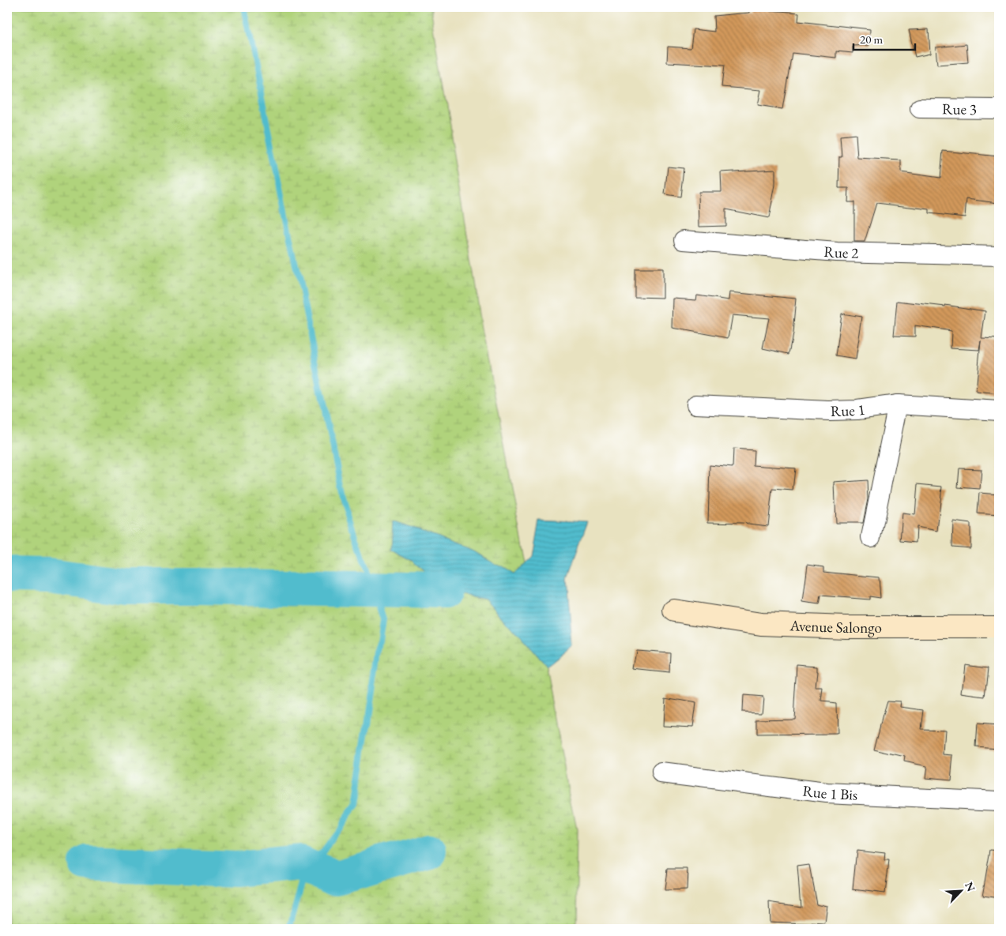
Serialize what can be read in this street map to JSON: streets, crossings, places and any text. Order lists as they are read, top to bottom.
{
  "streets": {
    "street": [
      "Rue 3",
      "Rue 2",
      "Rue 1",
      "Avenue Salongo",
      "Rue 1 Bis"
    ]
  },
  "scale_bar": "20 m",
  "north": "top right"
}
